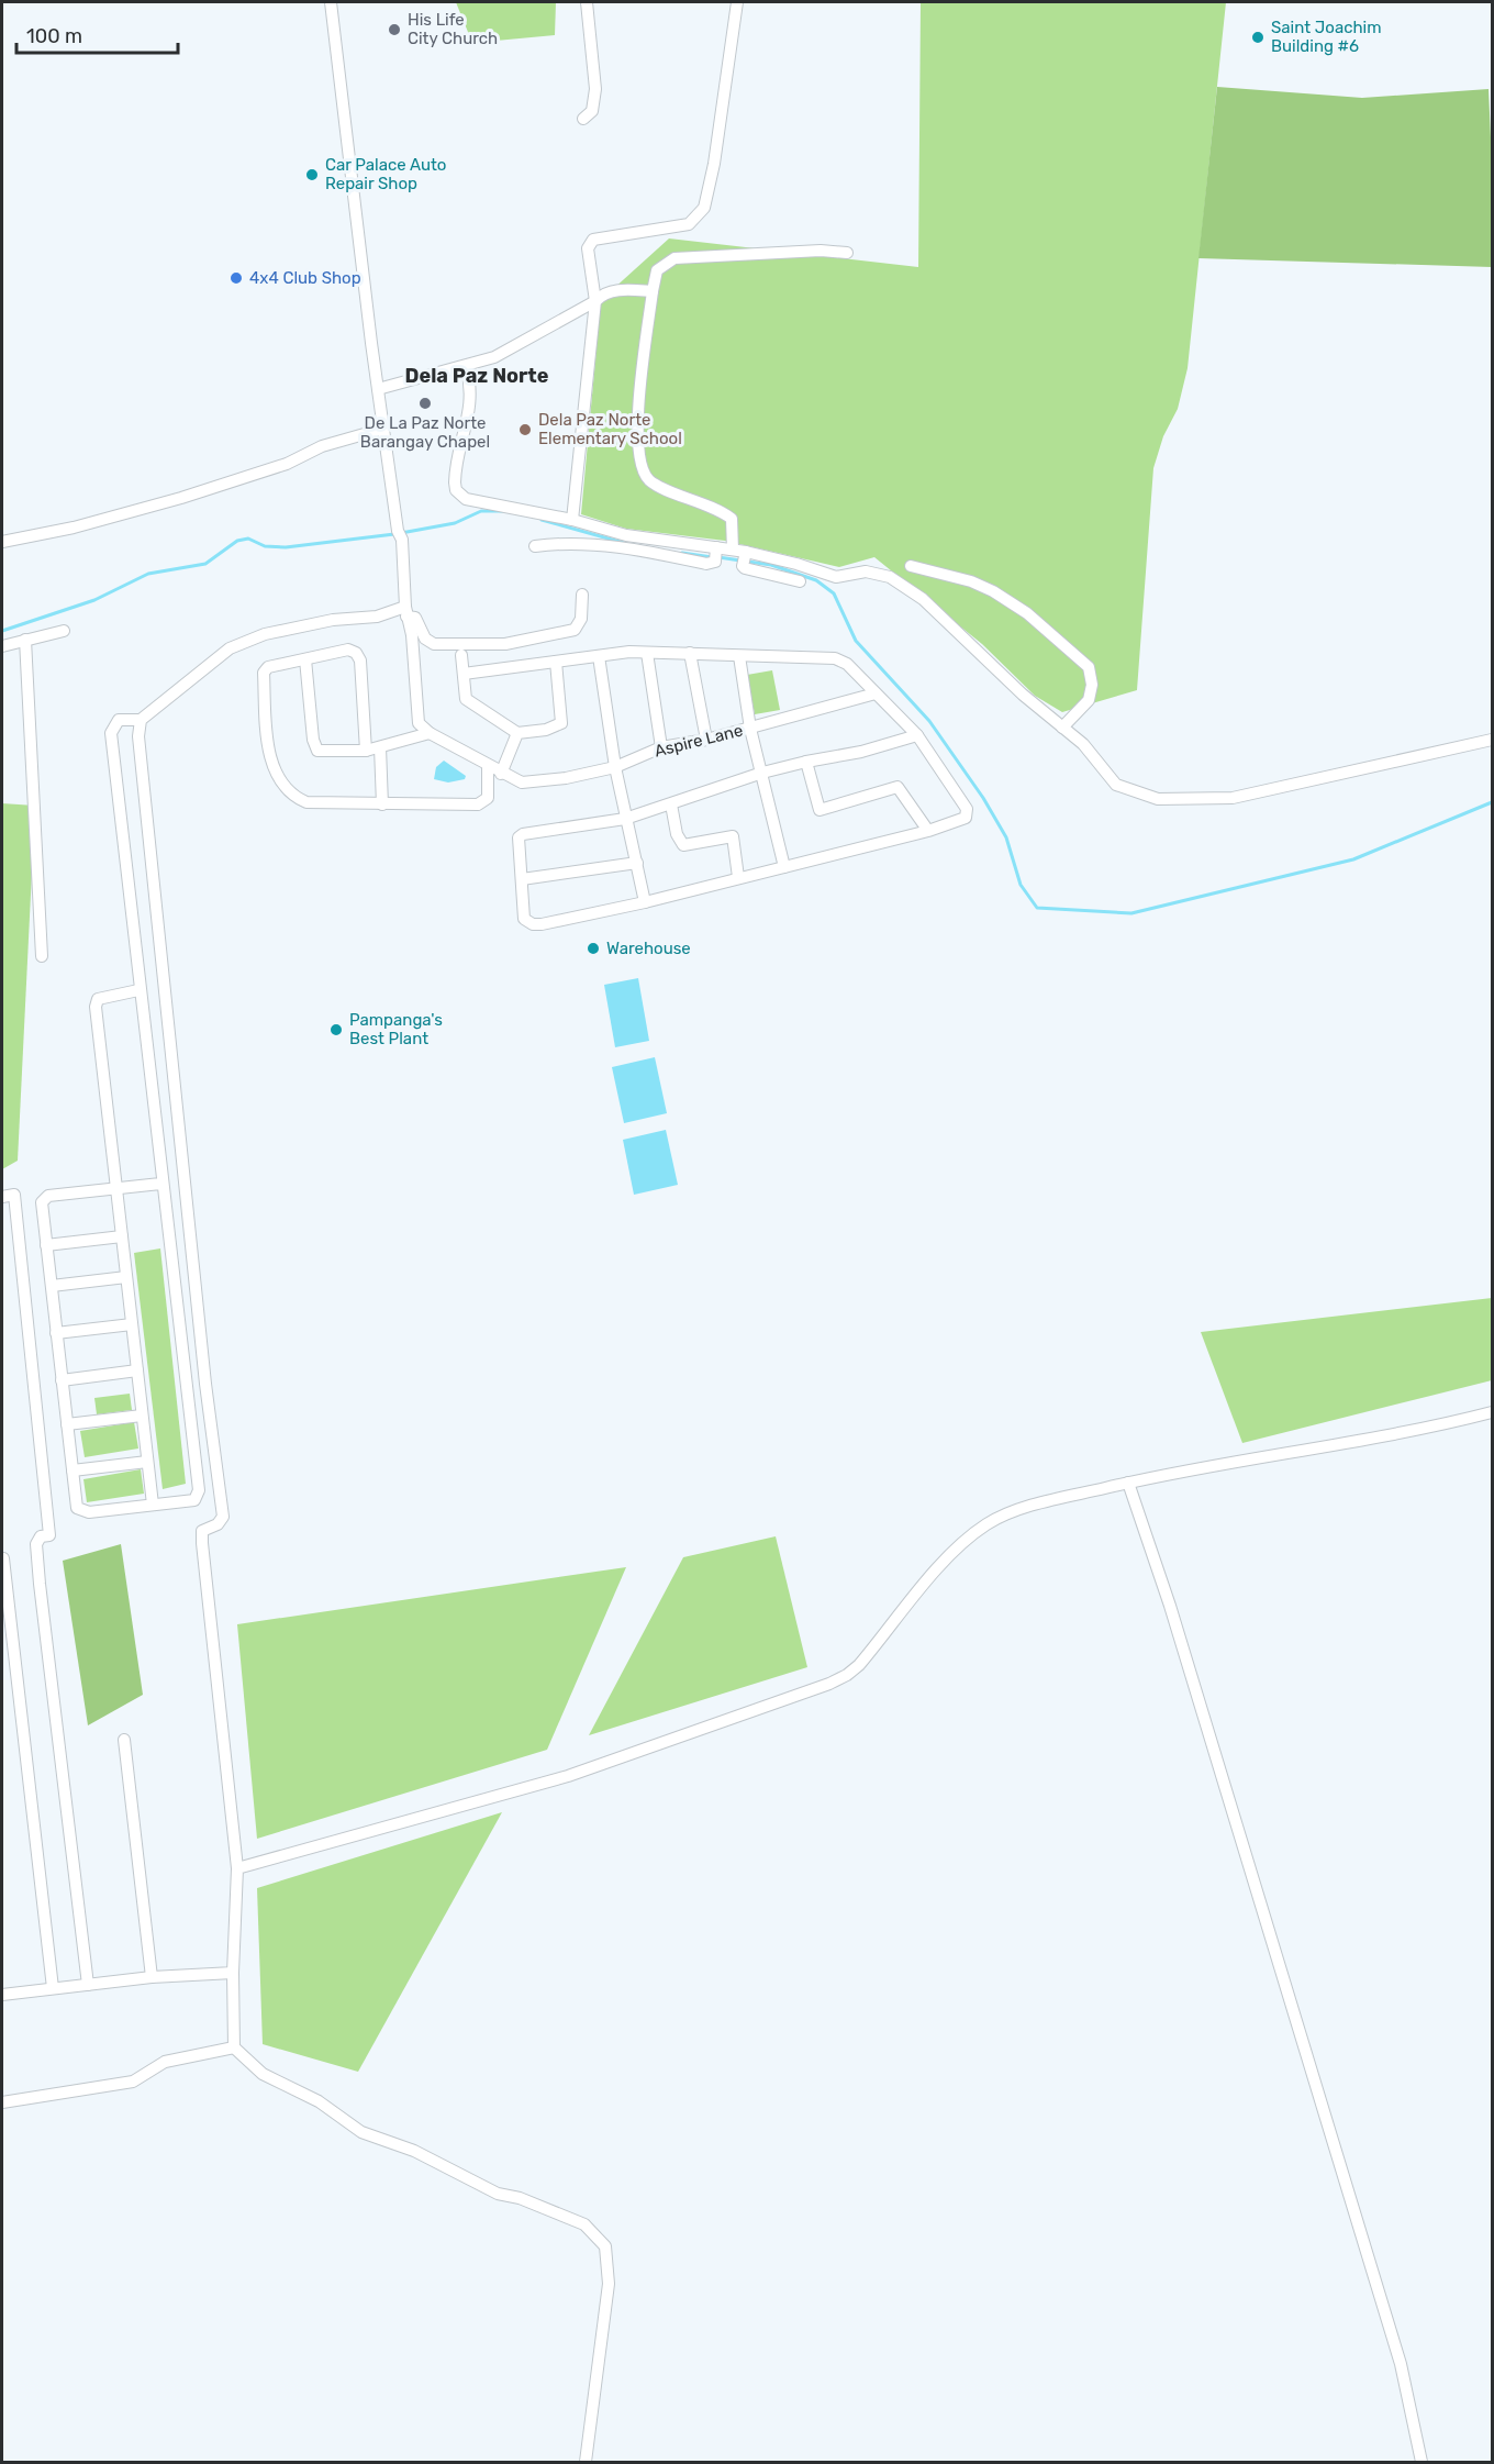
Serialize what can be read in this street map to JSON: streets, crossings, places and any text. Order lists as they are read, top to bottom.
{
  "streets": {
    "street": ["Aspire Lane"]
  },
  "districts": ["Dela Paz Norte"],
  "places": [
    "His Life City Church",
    "Saint Joachim Building #6",
    "Car Palace Auto Repair Shop",
    "4x4 Club Shop",
    "De La Paz Norte Barangay Chapel",
    "Dela Paz Norte Elementary School",
    "Warehouse",
    "Pampanga's Best Plant"
  ],
  "scale_bar": "100 m"
}
